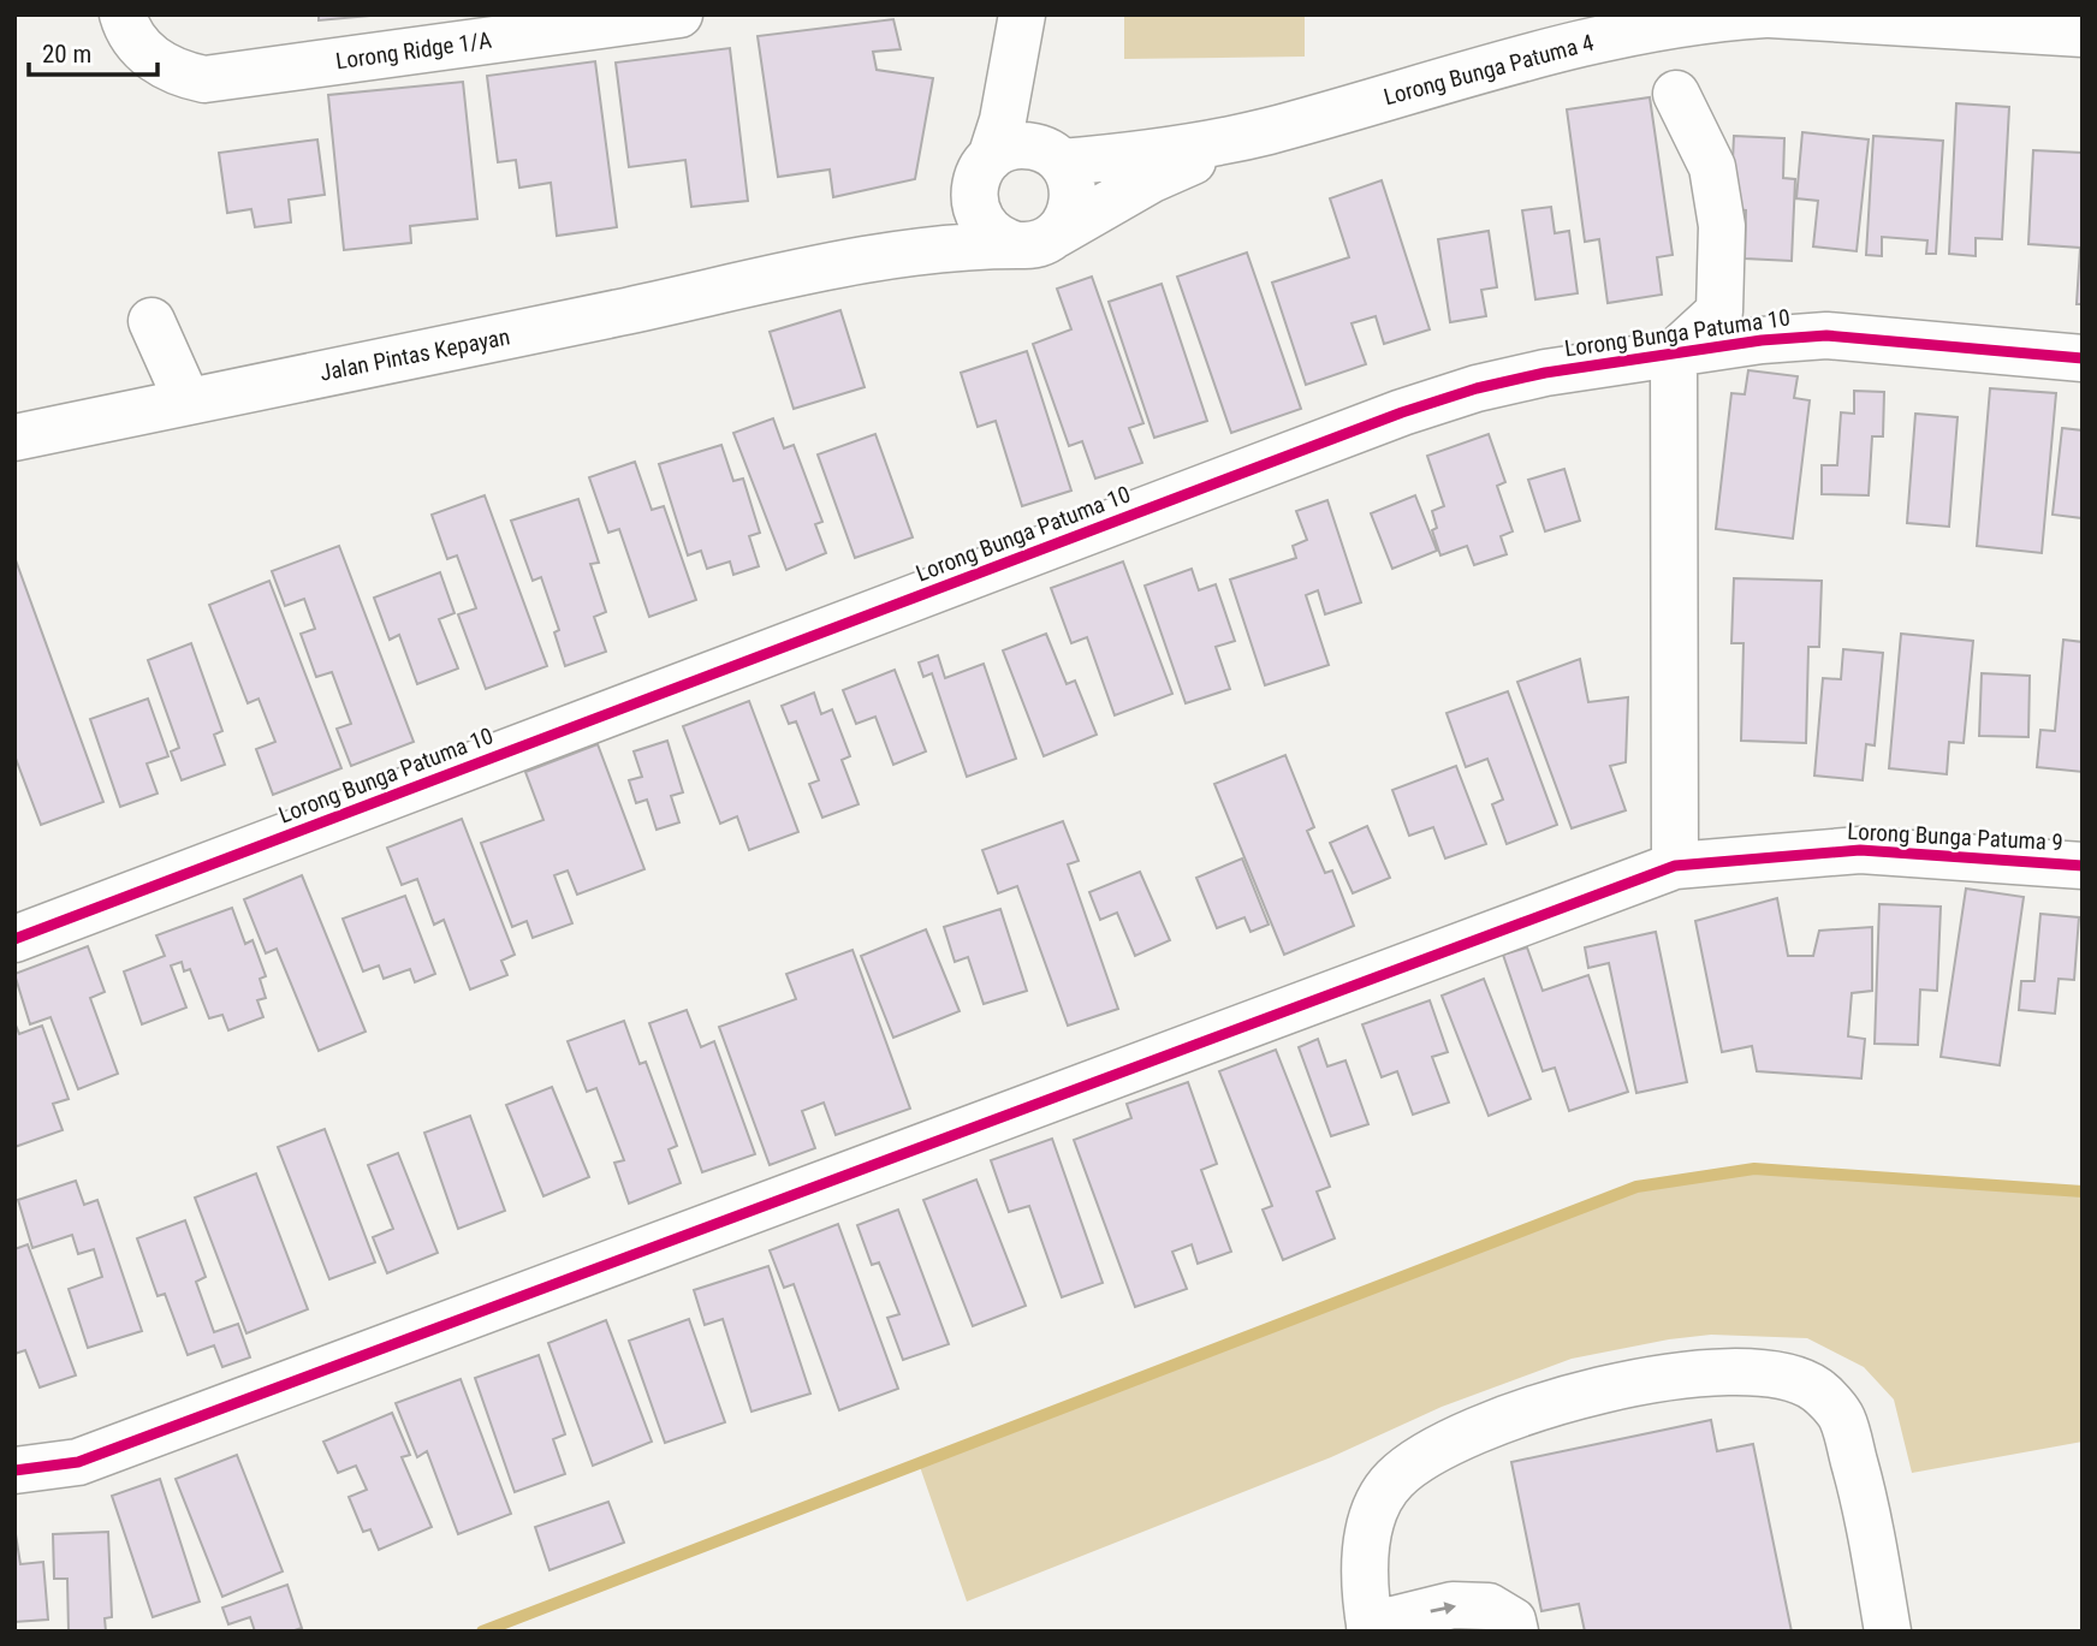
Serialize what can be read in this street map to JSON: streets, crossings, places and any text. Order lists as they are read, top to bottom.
{
  "streets": {
    "street": [
      "Lorong Ridge 1/A",
      "Lorong Bunga Patuma 4",
      "Lorong Bunga Patuma 10",
      "Jalan Pintas Kepayan",
      "Lorong Bunga Patuma 9"
    ]
  },
  "scale_bar": "20 m"
}
